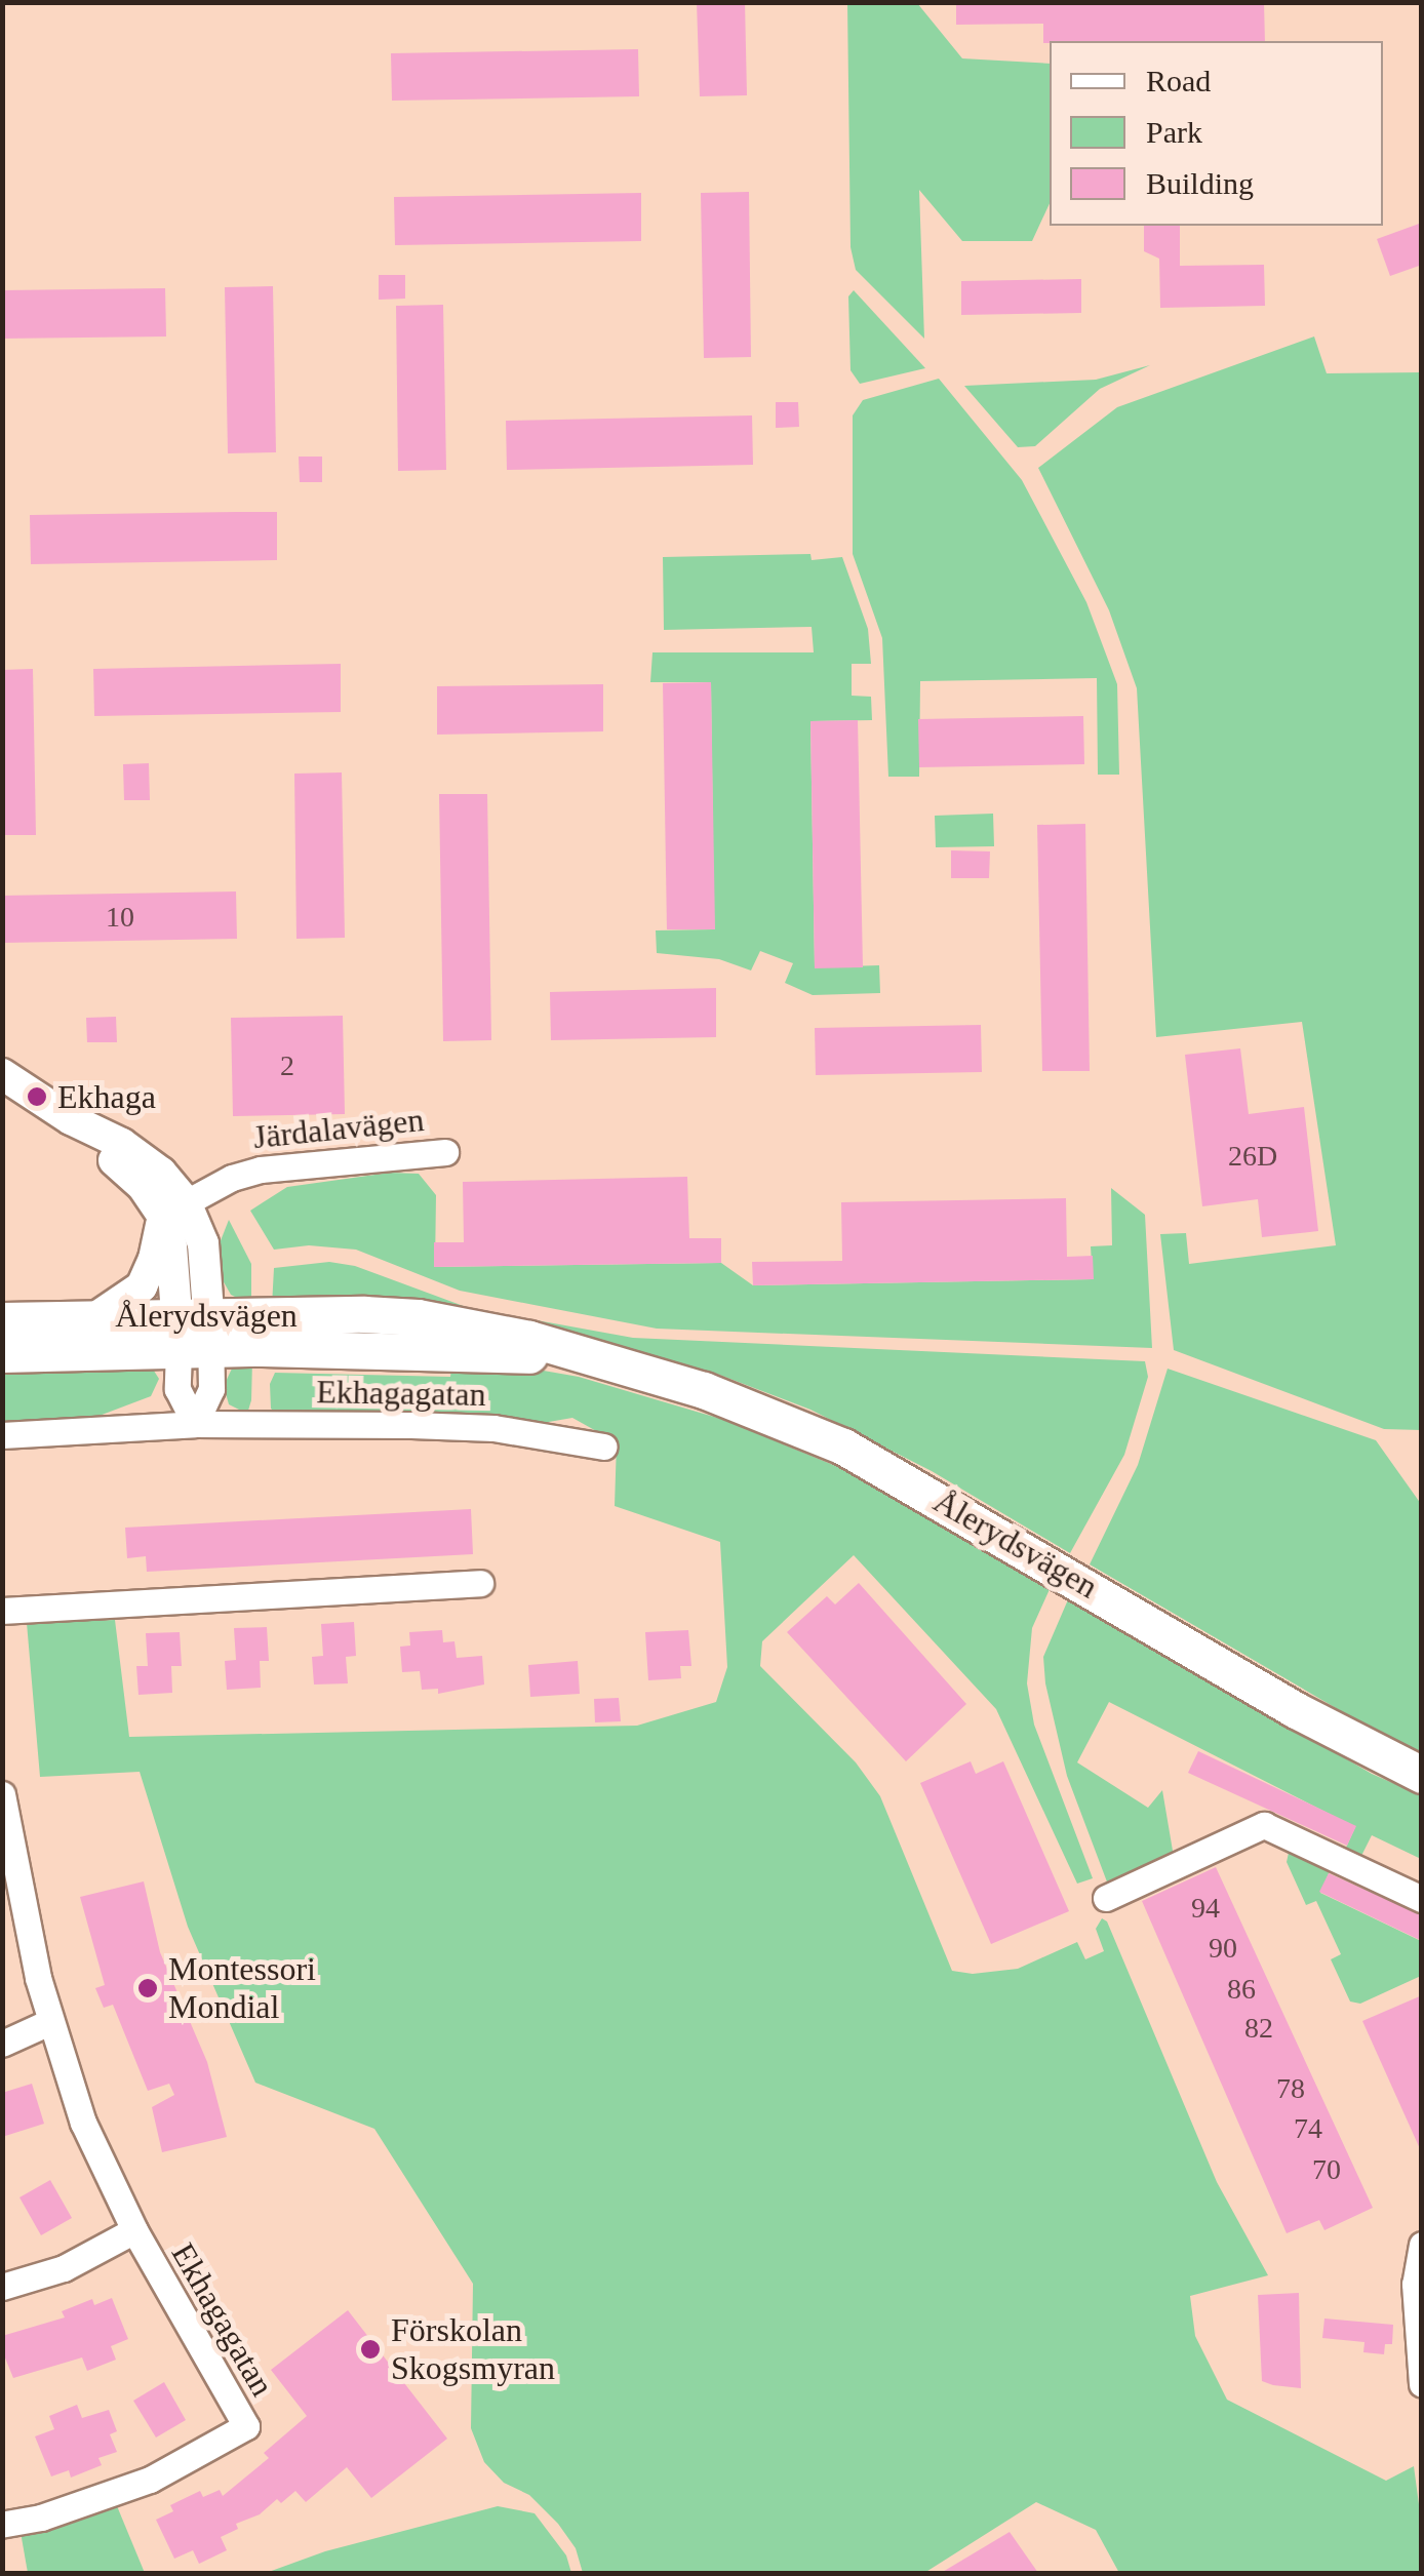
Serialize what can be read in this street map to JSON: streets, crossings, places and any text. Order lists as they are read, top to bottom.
{
  "streets": {
    "main road": ["Ålerydsvägen"],
    "street": ["Järdalavägen", "Ekhagagatan"]
  },
  "places": ["Ekhaga", "Montessori Mondial", "Förskolan Skogsmyran"],
  "house_numbers": [
    "10",
    "2",
    "26D",
    "94",
    "90",
    "86",
    "82",
    "78",
    "74",
    "70"
  ],
  "legend": ["Road", "Park", "Building"]
}
